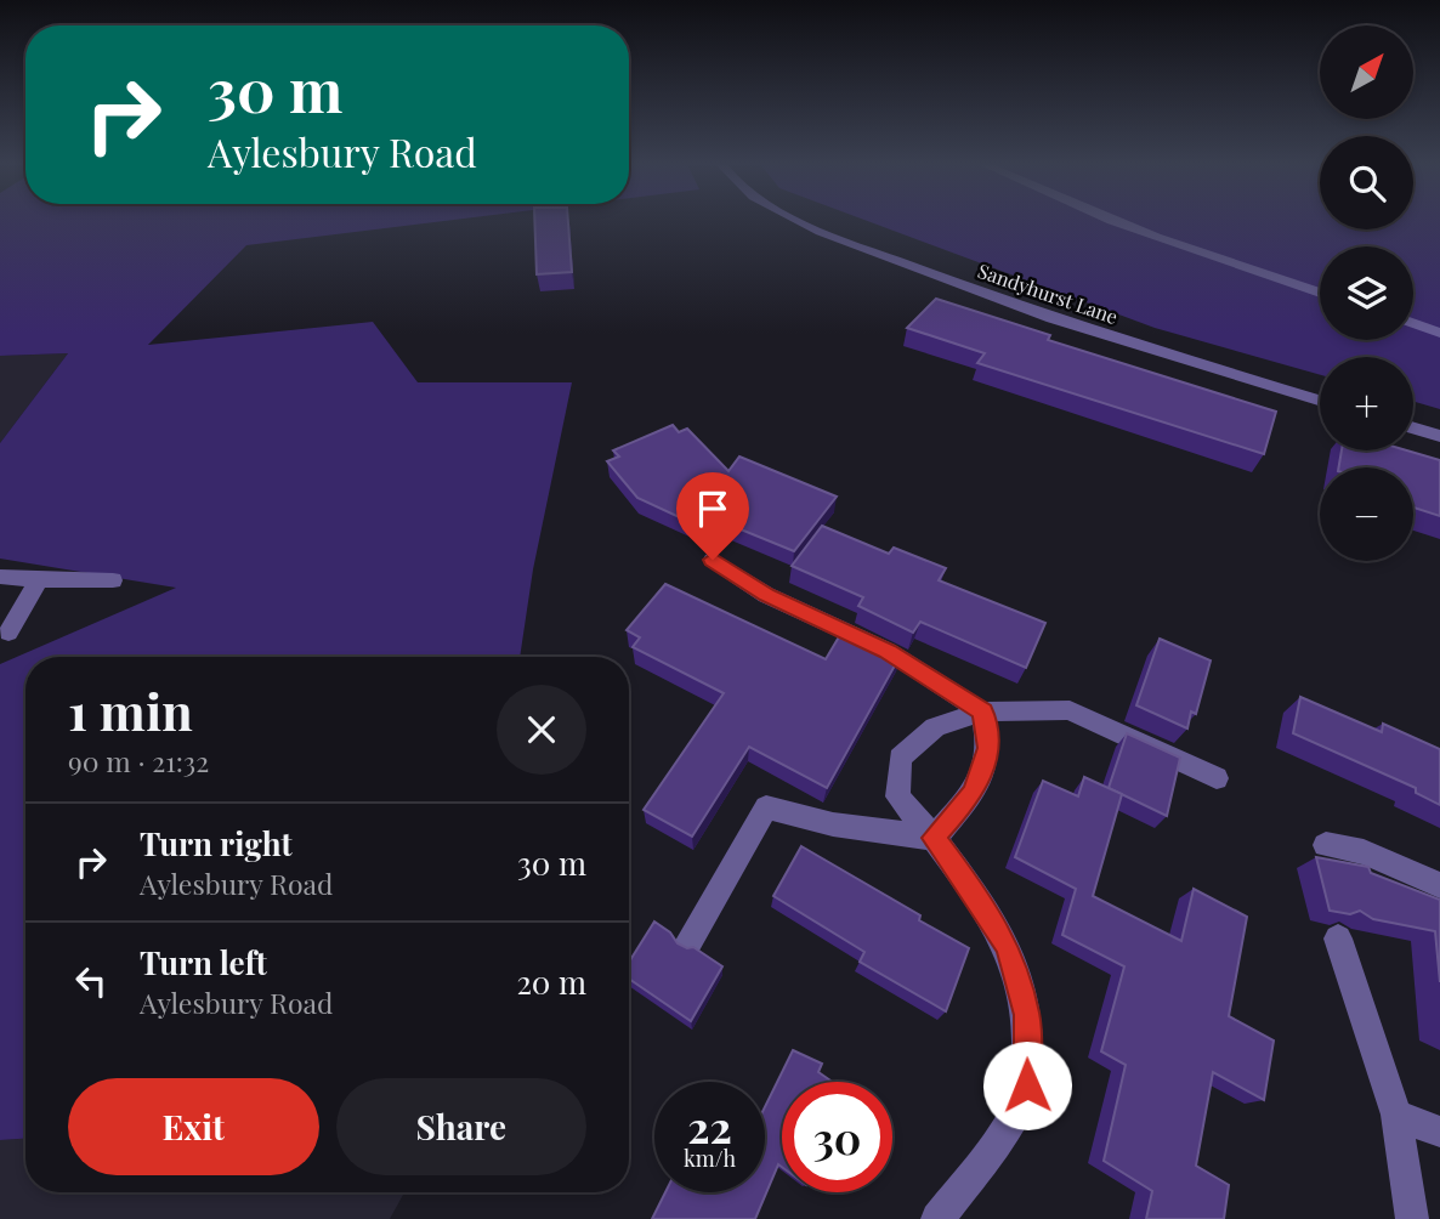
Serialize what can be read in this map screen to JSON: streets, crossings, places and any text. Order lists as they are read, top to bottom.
{
  "streets": {
    "street": ["Sandyhurst Lane"]
  },
  "north": "top right",
  "page": {
    "map_buttons": ["+", "−"],
    "turn": ["30 m", "Aylesbury Road"],
    "heading": ["1 min", "90 m · 21:32"],
    "list": [
      {
        "name": "Turn right",
        "note": "Aylesbury Road",
        "value": "30 m"
      },
      {
        "name": "Turn left",
        "note": "Aylesbury Road",
        "value": "20 m"
      }
    ],
    "buttons": ["Exit", "Share"],
    "speed": "22 km/h",
    "limit": "30"
  }
}
